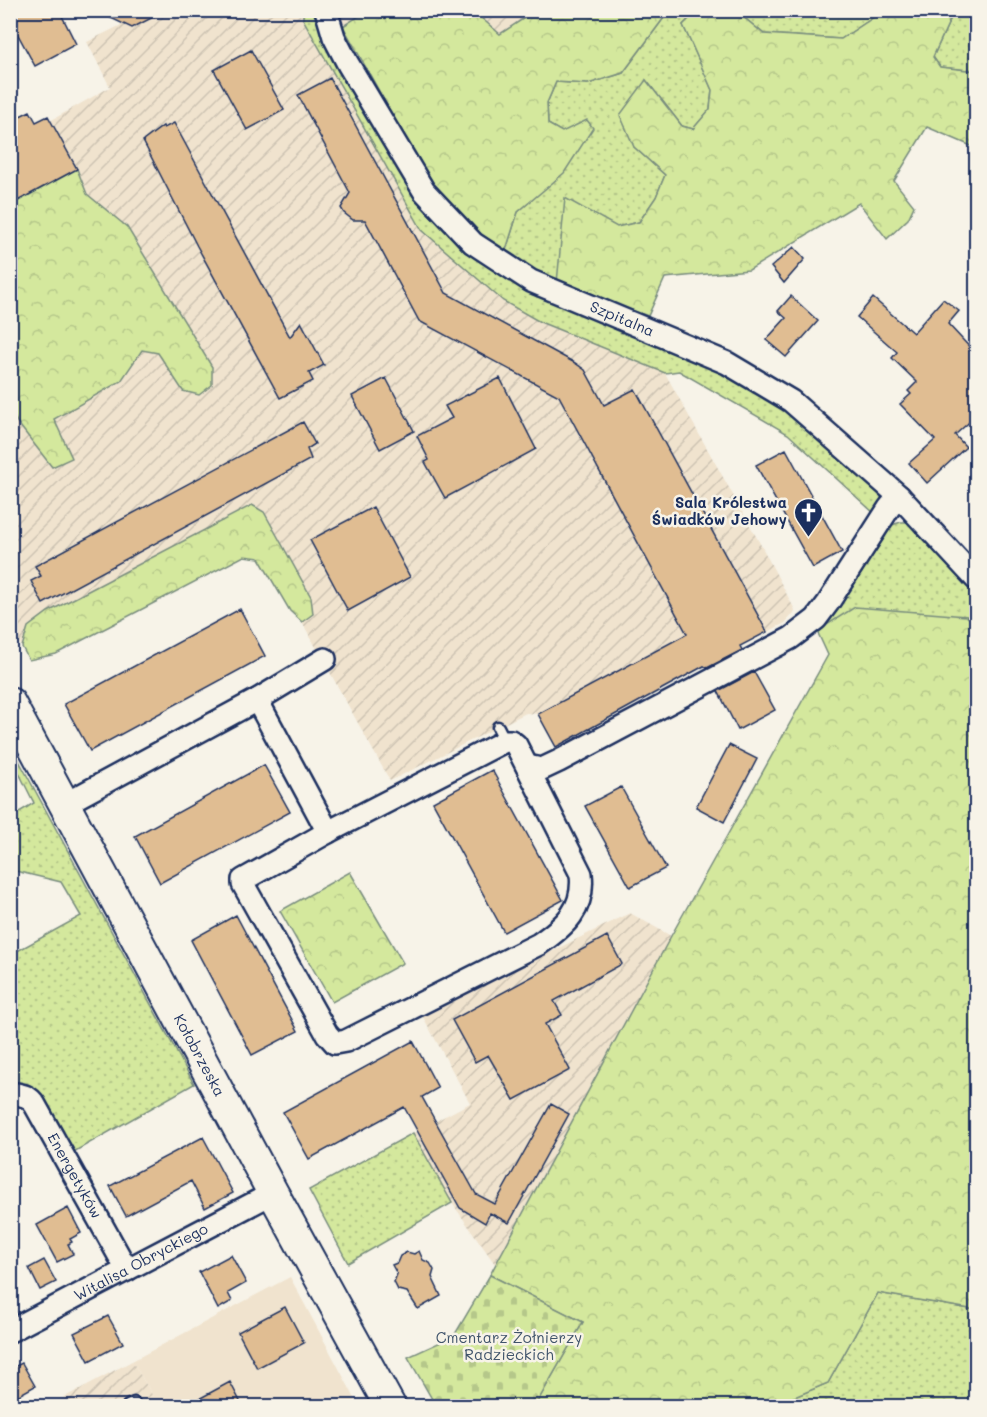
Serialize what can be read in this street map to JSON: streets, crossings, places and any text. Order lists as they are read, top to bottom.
{
  "streets": {
    "main road": ["Kołobrzeska"],
    "street": ["Szpitalna", "Energetyków", "Witalisa Obryckiego"]
  },
  "crossings": [
    ["Kołobrzeska", "Witalisa Obryckiego"],
    ["Energetyków", "Witalisa Obryckiego"]
  ],
  "parks": ["Cmentarz Żołnierzy Radzieckich"],
  "places": {
    "church": ["Sala Królestwa Świadków Jehowy"]
  }
}
